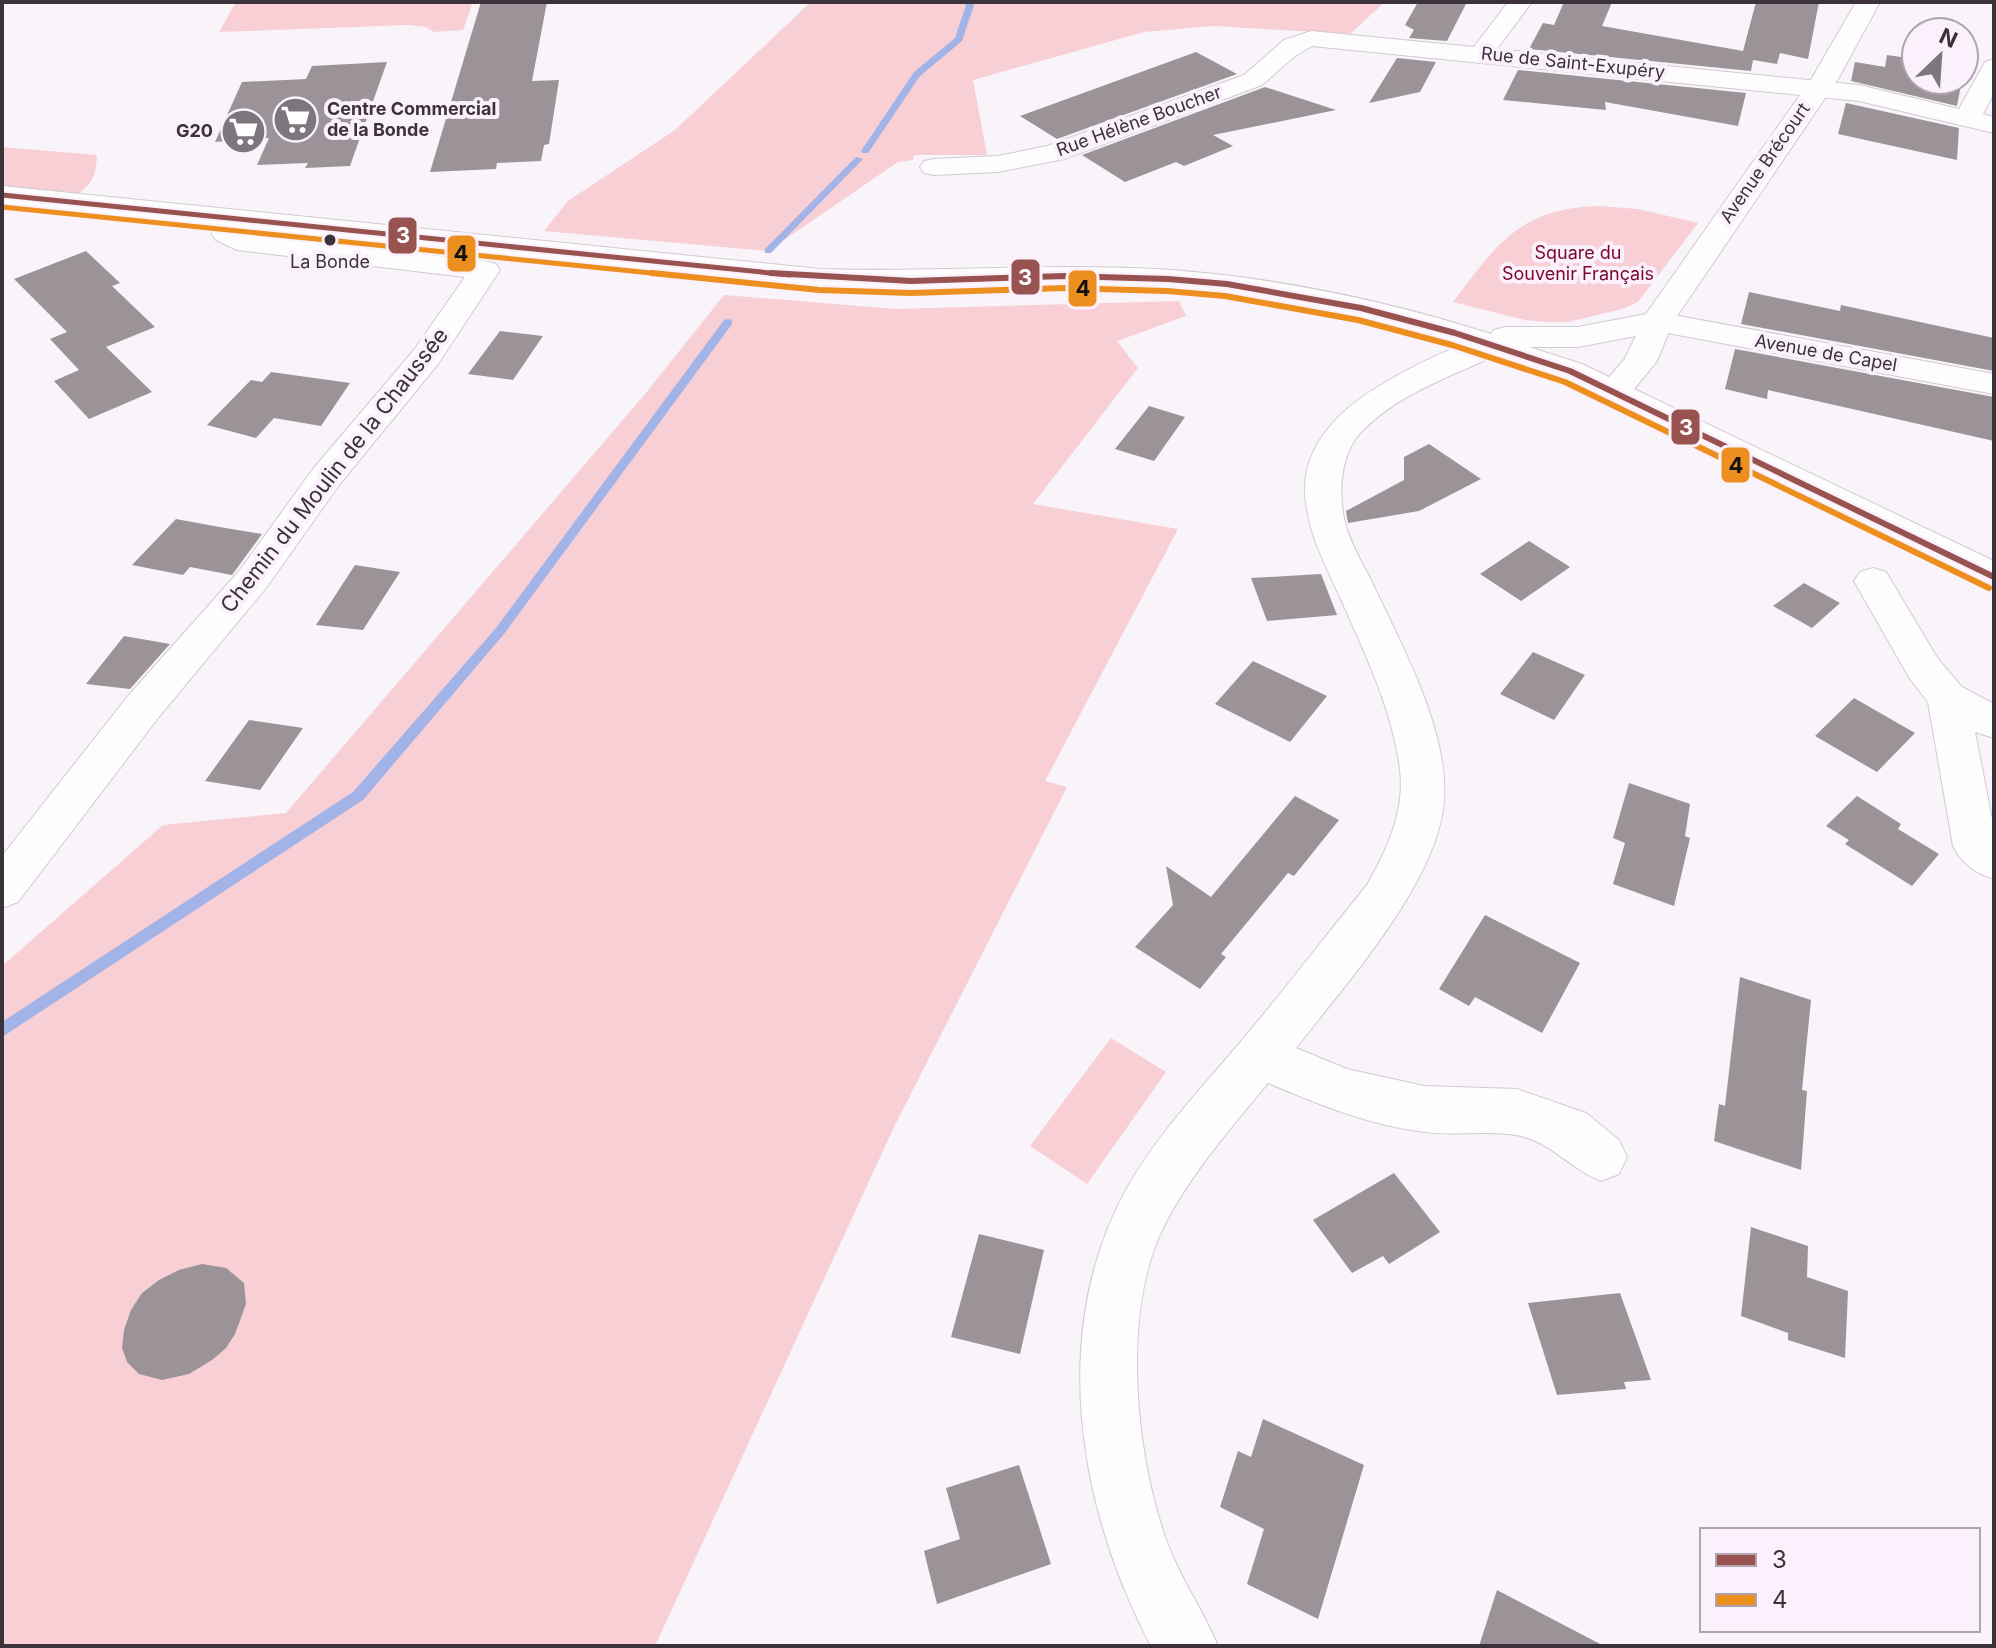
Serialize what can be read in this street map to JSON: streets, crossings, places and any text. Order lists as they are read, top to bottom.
{
  "streets": {
    "street": [
      "Rue de Saint-Exupéry",
      "Rue Hélène Boucher",
      "Avenue Brécourt",
      "Avenue de Capel",
      "Chemin du Moulin de la Chaussée"
    ]
  },
  "crossings": [
    ["Rue de Saint-Exupéry", "Rue Hélène Boucher"],
    ["Rue de Saint-Exupéry", "Avenue Brécourt"],
    ["Avenue Brécourt", "Avenue de Capel"]
  ],
  "parks": ["Square du Souvenir Français"],
  "places": {
    "supermarket": ["Centre Commercial de la Bonde", "G20"],
    "other": ["La Bonde"]
  },
  "lines": ["transit line 3", "transit line 4"],
  "legend": ["3", "4"],
  "north": "top right"
}
